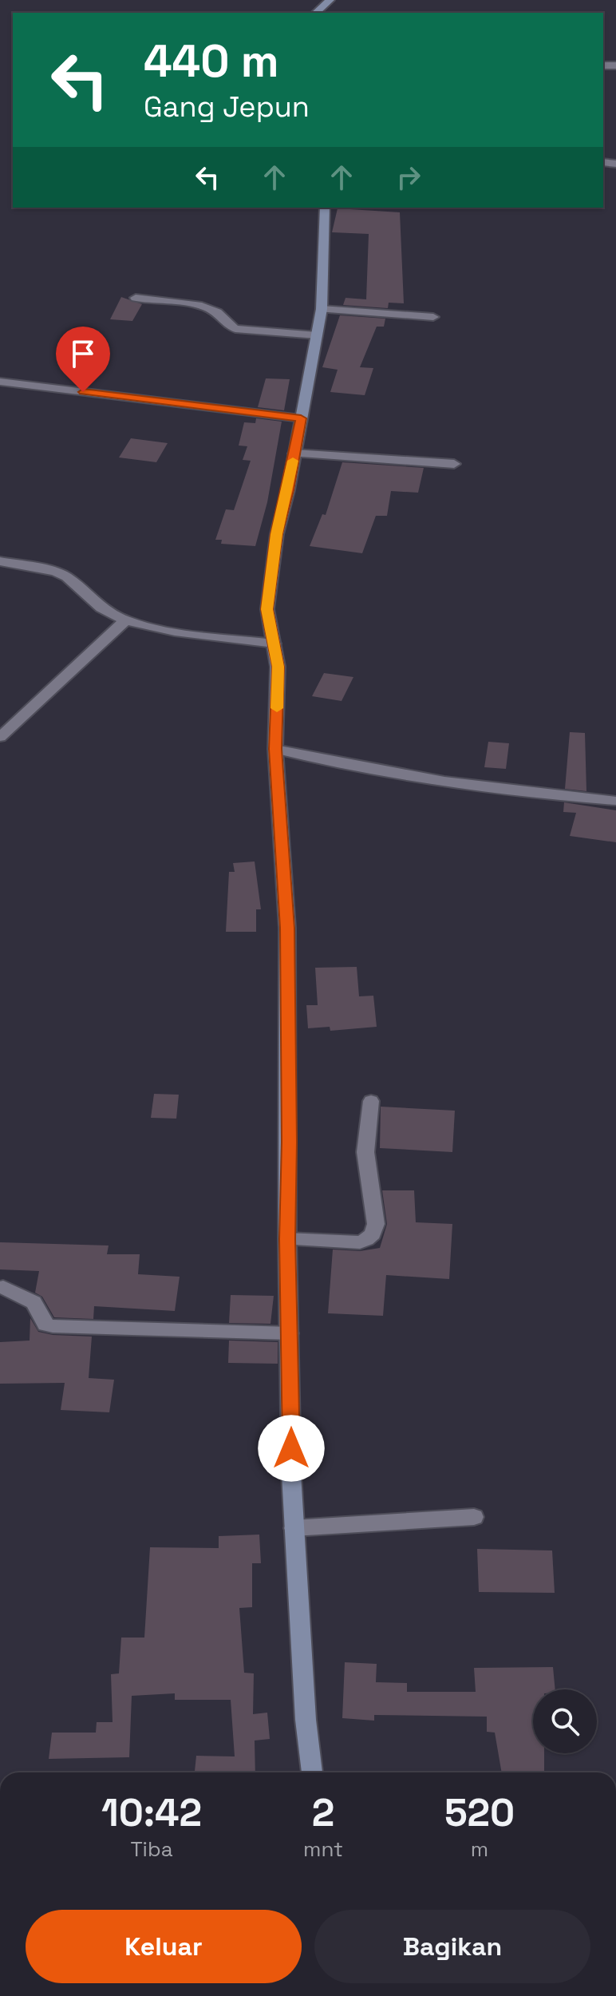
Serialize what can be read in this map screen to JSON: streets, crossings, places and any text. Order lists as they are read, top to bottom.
{
  "page": {
    "turn": ["440 m", "Gang Jepun"],
    "eta": [
      "10:42",
      "Tiba",
      "2",
      "mnt",
      "520",
      "m"
    ],
    "buttons": ["Keluar", "Bagikan"]
  }
}
